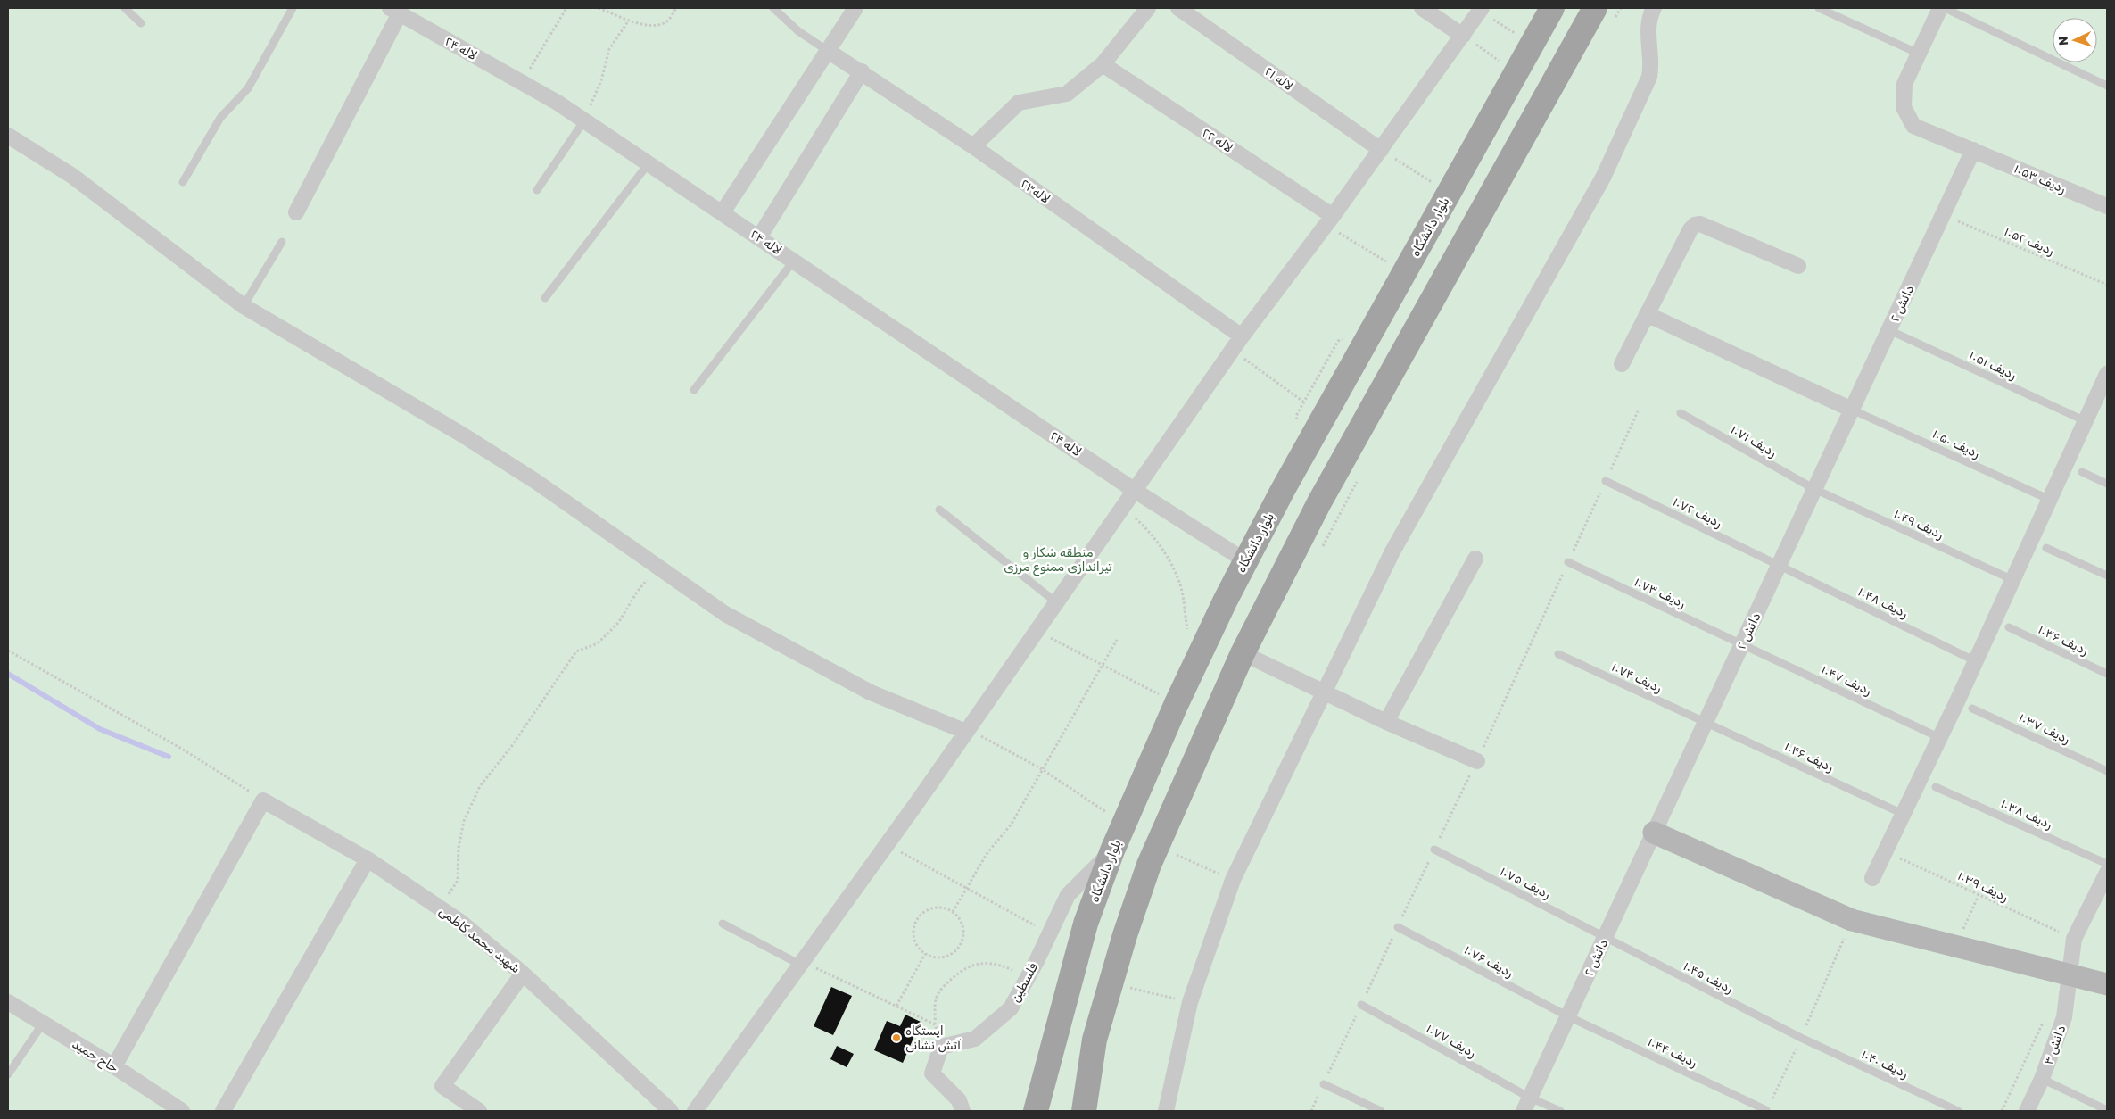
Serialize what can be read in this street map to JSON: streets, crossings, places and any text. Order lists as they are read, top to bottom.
{
  "streets": {
    "main road": ["بلوار دانشگاه"],
    "street": [
      "لاله ۲۴",
      "لاله ۲۱",
      "لاله ۲۲",
      "ردیف ۱۰۵۳",
      "لاله۲۳",
      "دانش ۲",
      "شهید محمد کاظمی",
      "فلسطین",
      "دانش ۳",
      "حاج حمید"
    ],
    "lane": [
      "ردیف ۱۰۵۱",
      "ردیف ۱۰۷۱",
      "ردیف ۱۰۵۰",
      "ردیف ۱۰۷۲",
      "ردیف ۱۰۴۹",
      "ردیف ۱۰۷۳",
      "ردیف ۱۰۴۸",
      "ردیف ۱۰۳۶",
      "ردیف ۱۰۷۴",
      "ردیف ۱۰۴۷",
      "ردیف ۱۰۳۷",
      "ردیف ۱۰۴۶",
      "ردیف ۱۰۳۸",
      "ردیف ۱۰۷۵",
      "ردیف ۱۰۷۶",
      "ردیف ۱۰۴۵",
      "ردیف ۱۰۷۷",
      "ردیف ۱۰۴۴",
      "ردیف ۱۰۴۰"
    ],
    "path": ["ردیف ۱۰۵۲", "ردیف ۱۰۳۹"]
  },
  "crossings": [
    ["لاله ۲۴", "بلوار دانشگاه"],
    ["ردیف ۱۰۵۳", "دانش ۲"],
    ["بلوار دانشگاه", "فلسطین"],
    ["ردیف ۱۰۵۲", "دانش ۲"],
    ["دانش ۲", "ردیف ۱۰۵۱"],
    ["دانش ۲", "ردیف ۱۰۷۱"],
    ["دانش ۲", "ردیف ۱۰۵۰"],
    ["دانش ۲", "ردیف ۱۰۷۲"],
    ["دانش ۲", "ردیف ۱۰۴۹"],
    ["دانش ۲", "ردیف ۱۰۷۳"],
    ["دانش ۲", "ردیف ۱۰۴۸"],
    ["دانش ۲", "ردیف ۱۰۷۴"],
    ["دانش ۲", "ردیف ۱۰۴۷"],
    ["دانش ۲", "ردیف ۱۰۴۶"],
    ["دانش ۲", "ردیف ۱۰۷۵"],
    ["دانش ۲", "ردیف ۱۰۷۶"],
    ["دانش ۲", "ردیف ۱۰۴۵"],
    ["دانش ۲", "ردیف ۱۰۷۷"],
    ["دانش ۲", "ردیف ۱۰۴۴"],
    ["ردیف ۱۰۷۱", "ردیف ۱۰۴۹"],
    ["ردیف ۱۰۷۲", "ردیف ۱۰۴۸"],
    ["ردیف ۱۰۷۳", "ردیف ۱۰۴۷"],
    ["ردیف ۱۰۷۴", "ردیف ۱۰۴۶"],
    ["ردیف ۱۰۷۵", "ردیف ۱۰۴۵"],
    ["ردیف ۱۰۳۹", "دانش ۳"],
    ["ردیف ۱۰۷۶", "ردیف ۱۰۴۴"],
    ["ردیف ۱۰۴۵", "ردیف ۱۰۴۰"]
  ],
  "parks": ["منطقه شکار و تیراندازی ممنوع مرزی"],
  "places": ["ایستگاه آتش نشانی"],
  "north": "left"
}
